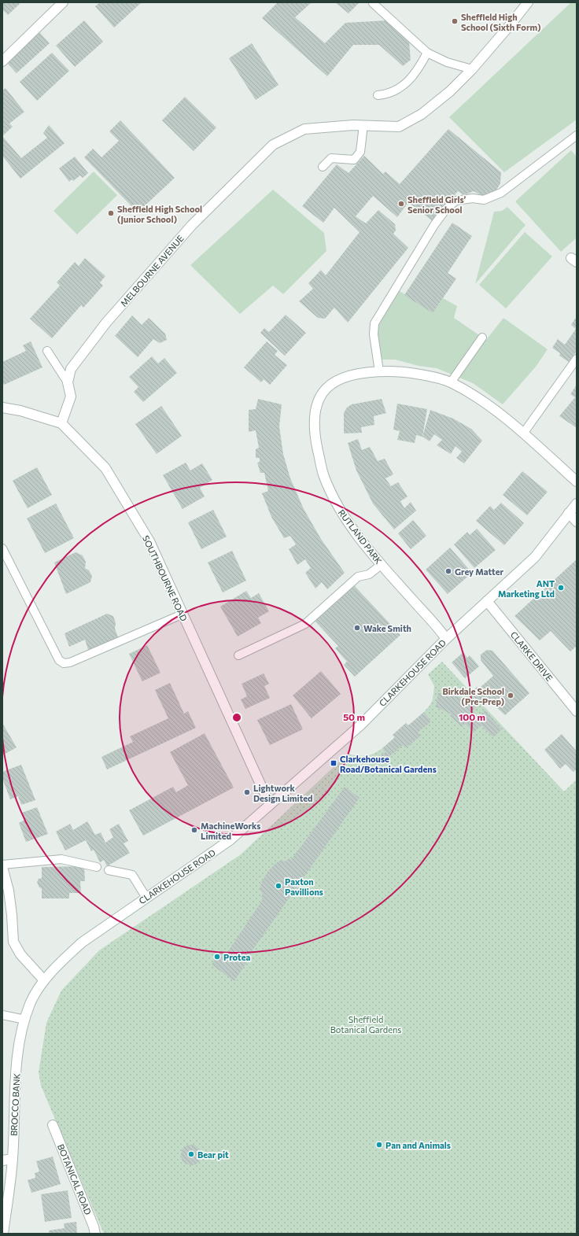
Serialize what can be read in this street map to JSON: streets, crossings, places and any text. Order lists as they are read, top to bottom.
{
  "streets": {
    "street": [
      "MELBOURNE AVENUE",
      "RUTLAND PARK",
      "SOUTHBOURNE ROAD",
      "CLARKE DRIVE",
      "CLARKEHOUSE ROAD",
      "BROCCO BANK",
      "BOTANICAL ROAD"
    ]
  },
  "crossings": [
    ["MELBOURNE AVENUE", "SOUTHBOURNE ROAD"],
    ["RUTLAND PARK", "CLARKEHOUSE ROAD"],
    ["SOUTHBOURNE ROAD", "CLARKEHOUSE ROAD"],
    ["CLARKE DRIVE", "CLARKEHOUSE ROAD"],
    ["CLARKEHOUSE ROAD", "BROCCO BANK"]
  ],
  "parks": ["Sheffield Botanical Gardens"],
  "places": {
    "other": [
      "Sheffield High School (Sixth Form)",
      "Sheffield Girls’ Senior School",
      "Sheffield High School (Junior School)",
      "Grey Matter",
      "ANT Marketing Ltd",
      "Wake Smith",
      "Birkdale School (Pre-Prep)",
      "Lightwork Design Limited",
      "MachineWorks Limited",
      "Paxton Pavillions",
      "Protea",
      "Pan and Animals",
      "Bear pit"
    ],
    "transit": ["Clarkehouse Road/Botanical Gardens"]
  },
  "rings": ["50 m", "100 m"]
}
